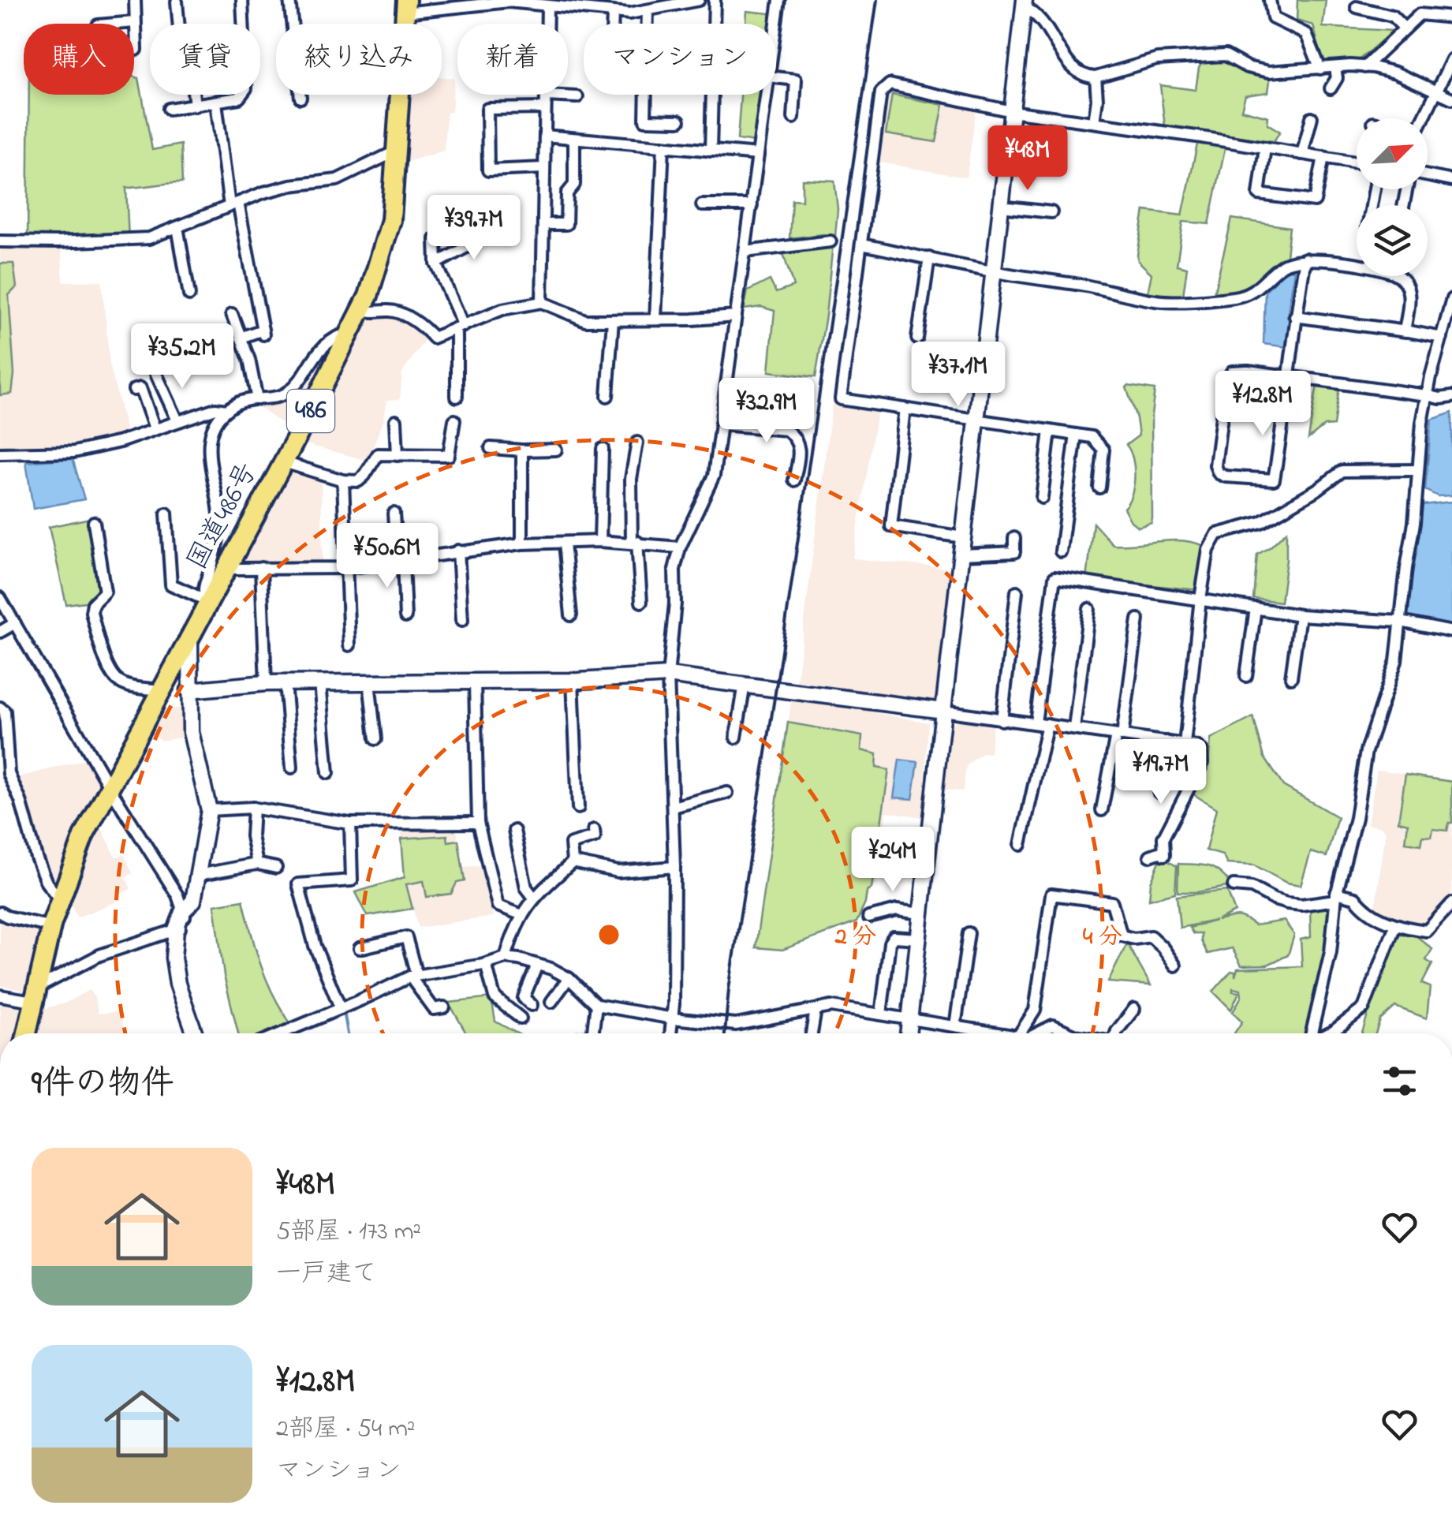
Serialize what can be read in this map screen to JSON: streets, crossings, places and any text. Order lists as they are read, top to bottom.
{
  "streets": {
    "highway": ["486", "国道486号"]
  },
  "north": "top right",
  "page": {
    "chip": [
      "購入",
      "賃貸",
      "絞り込み",
      "新着",
      "マンション"
    ],
    "price": [
      "¥48M",
      "¥39.7M",
      "¥35.2M",
      "¥37.1M",
      "¥12.8M",
      "¥32.9M",
      "¥50.6M",
      "¥19.7M",
      "¥24M"
    ],
    "heading": "9件の物件",
    "list": [
      {
        "name": "¥48M",
        "note": "5部屋 · 173 m² · 一戸建て"
      },
      {
        "name": "¥12.8M",
        "note": "2部屋 · 54 m² · マンション"
      }
    ]
  },
  "rings": ["2 分", "4 分"]
}
